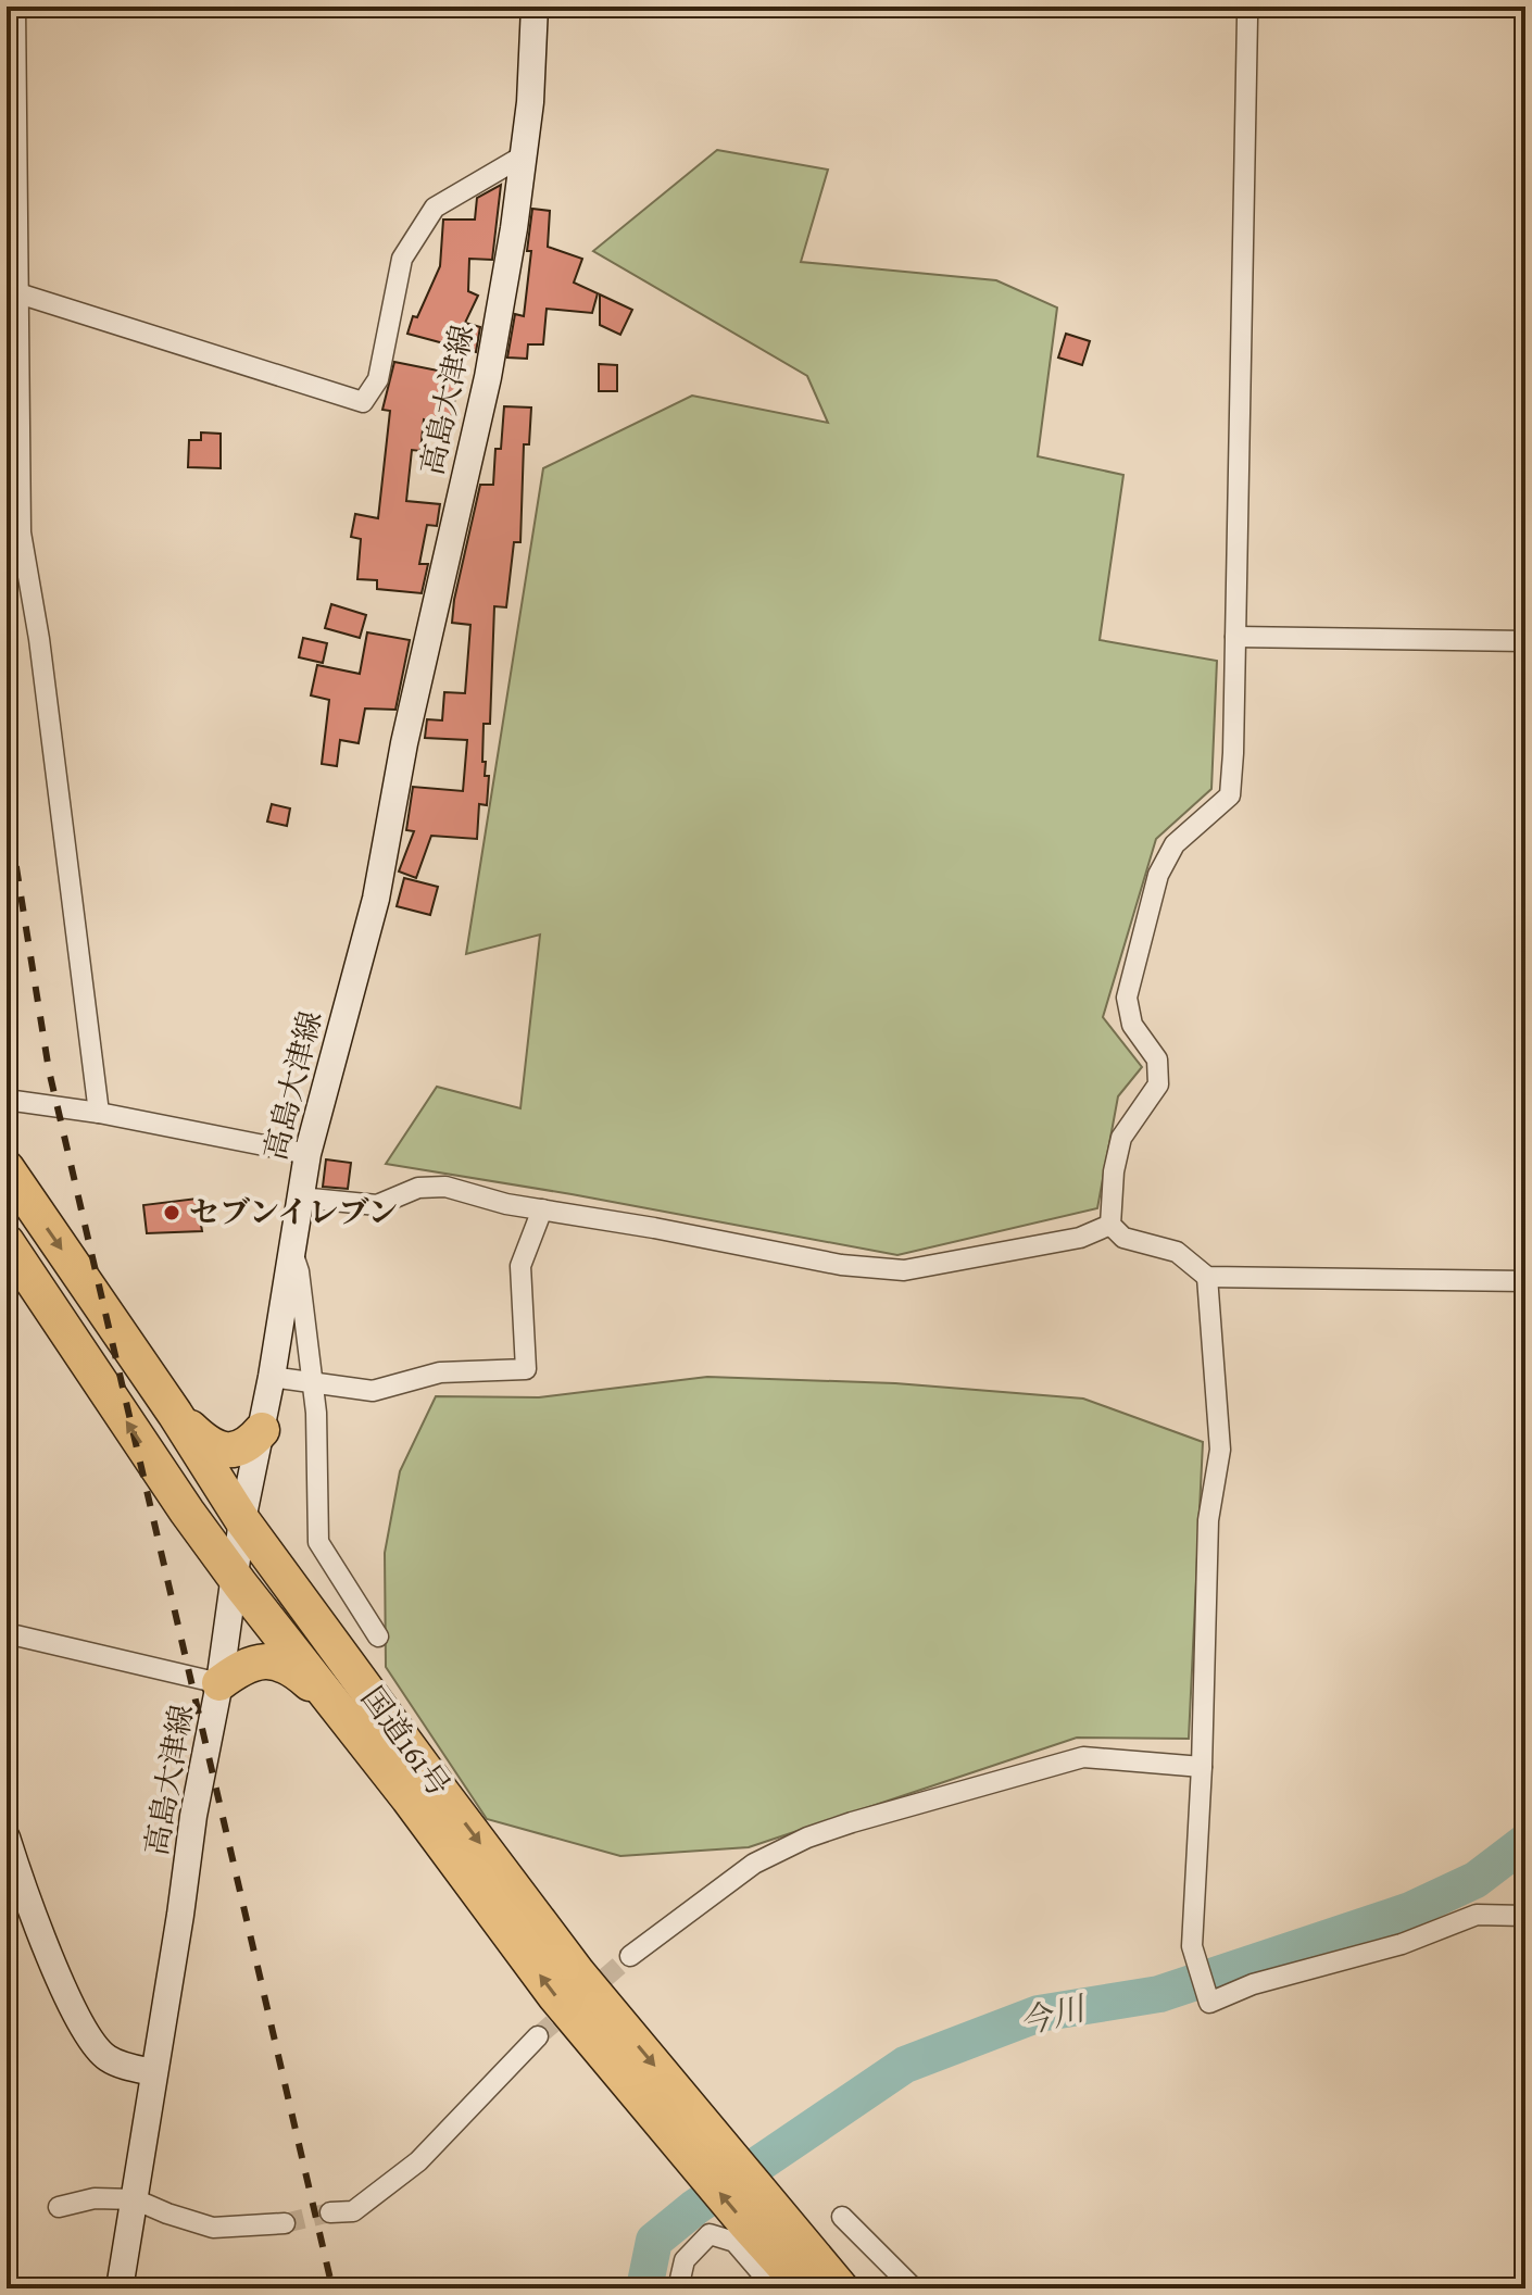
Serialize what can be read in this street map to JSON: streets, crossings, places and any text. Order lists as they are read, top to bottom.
{
  "streets": {
    "highway": ["国道161号"],
    "main road": ["高島大津線"]
  },
  "crossings": [
    ["高島大津線", "国道161号"]
  ],
  "water": ["今川"],
  "places": ["セブンイレブン"]
}
